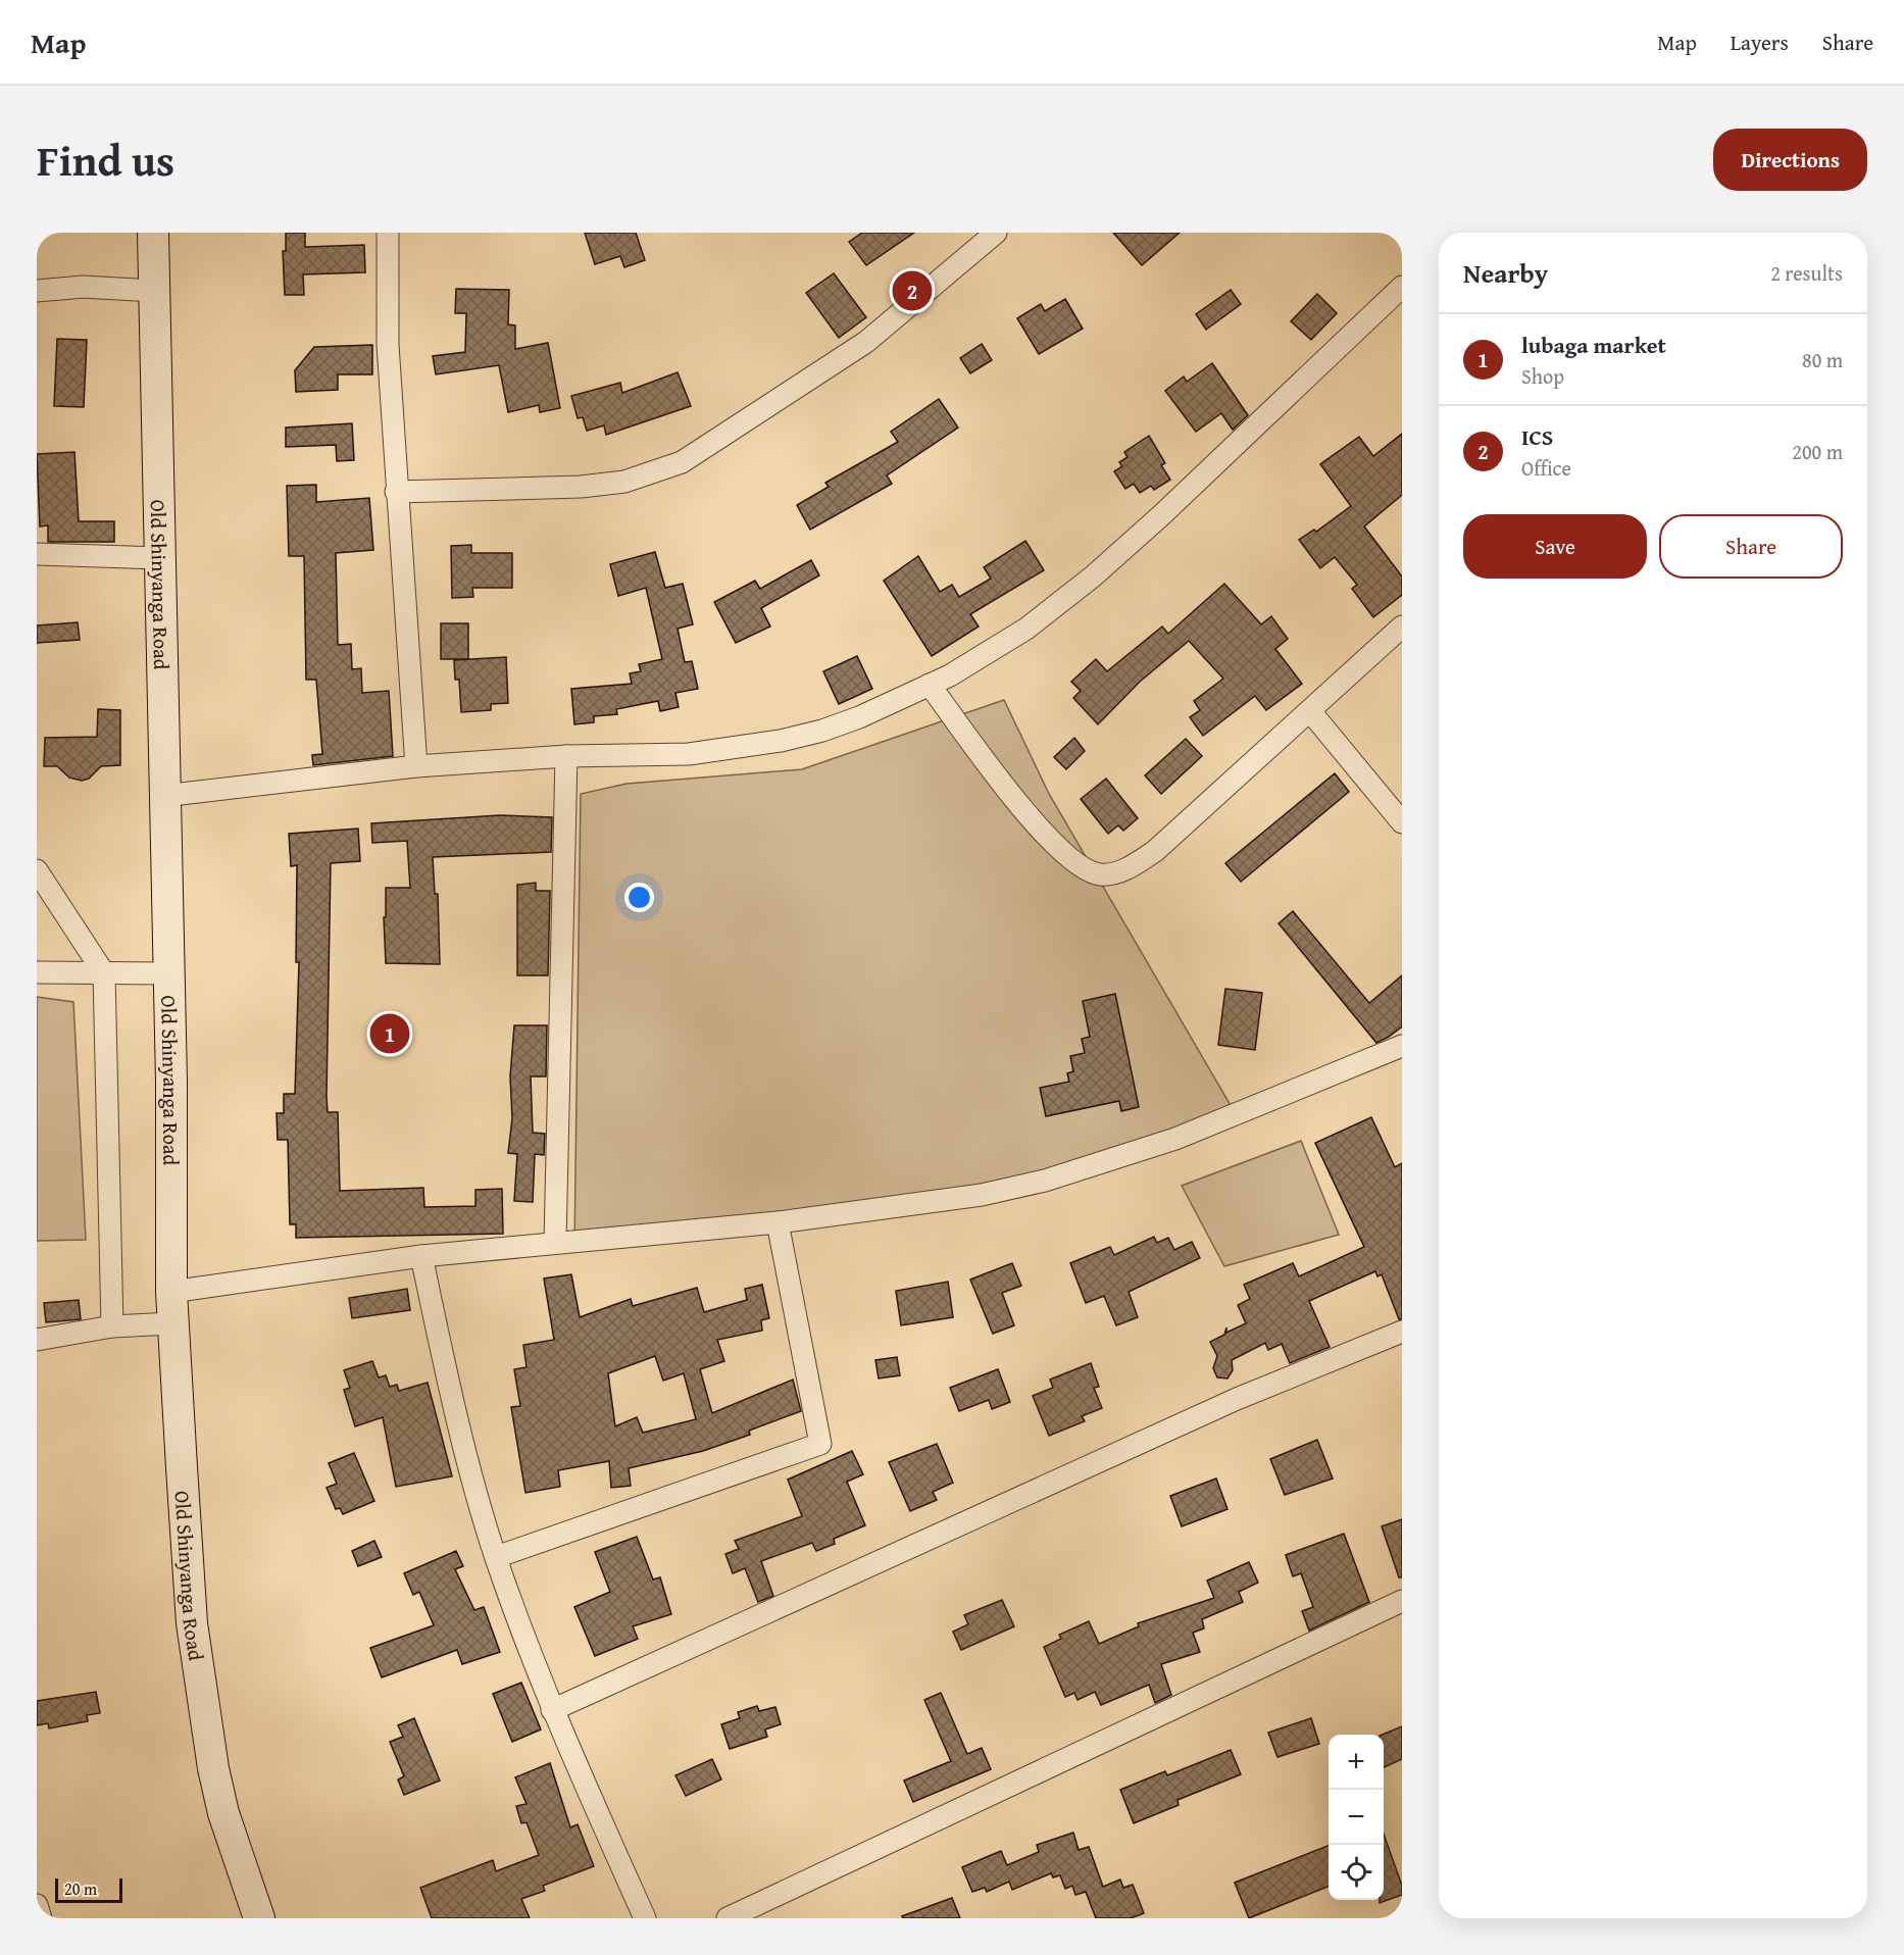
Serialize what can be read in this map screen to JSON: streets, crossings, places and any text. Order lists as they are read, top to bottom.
{
  "streets": {
    "main road": ["Old Shinyanga Road"]
  },
  "scale_bar": "20 m",
  "page": {
    "header": "Map",
    "nav": ["Map", "Layers", "Share"],
    "title": "Find us",
    "buttons": [
      "Directions",
      ["Save", "Share"]
    ],
    "heading": ["Nearby", "2 results"],
    "pins": ["2", "1"],
    "list": [
      {
        "mark": "1",
        "name": "lubaga market",
        "note": "Shop",
        "value": "80 m"
      },
      {
        "mark": "2",
        "name": "ICS",
        "note": "Office",
        "value": "200 m"
      }
    ],
    "map_buttons": ["+", "−"],
    "scale": "20 m"
  }
}
